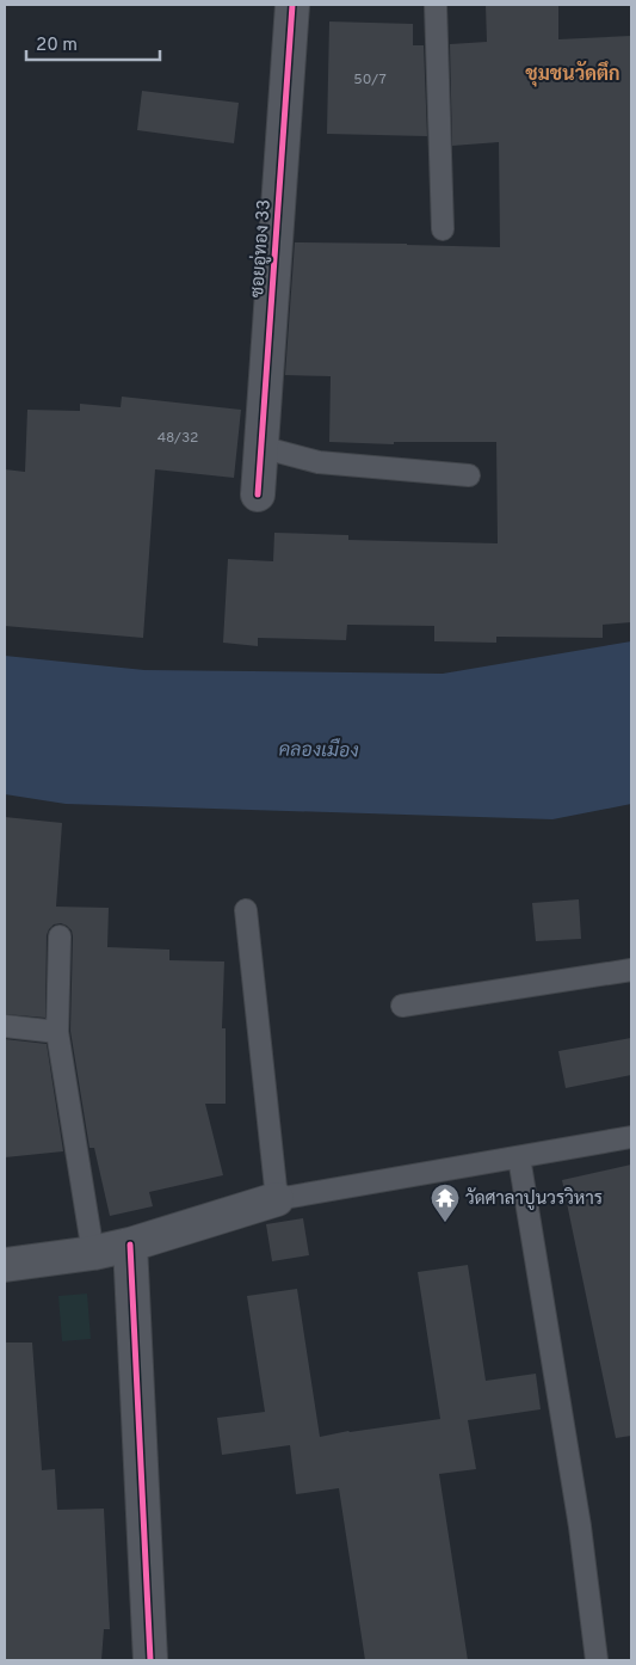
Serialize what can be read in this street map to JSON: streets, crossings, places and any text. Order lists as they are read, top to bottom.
{
  "streets": {
    "street": ["ซอยอู่ทอง 33"]
  },
  "districts": ["ชุมชนวัดตึก"],
  "water": ["คลองเมือง"],
  "places": {
    "temple": ["วัดศาลาปูนวรวิหาร"]
  },
  "house_numbers": ["50/7", "48/32"],
  "scale_bar": "20 m"
}
